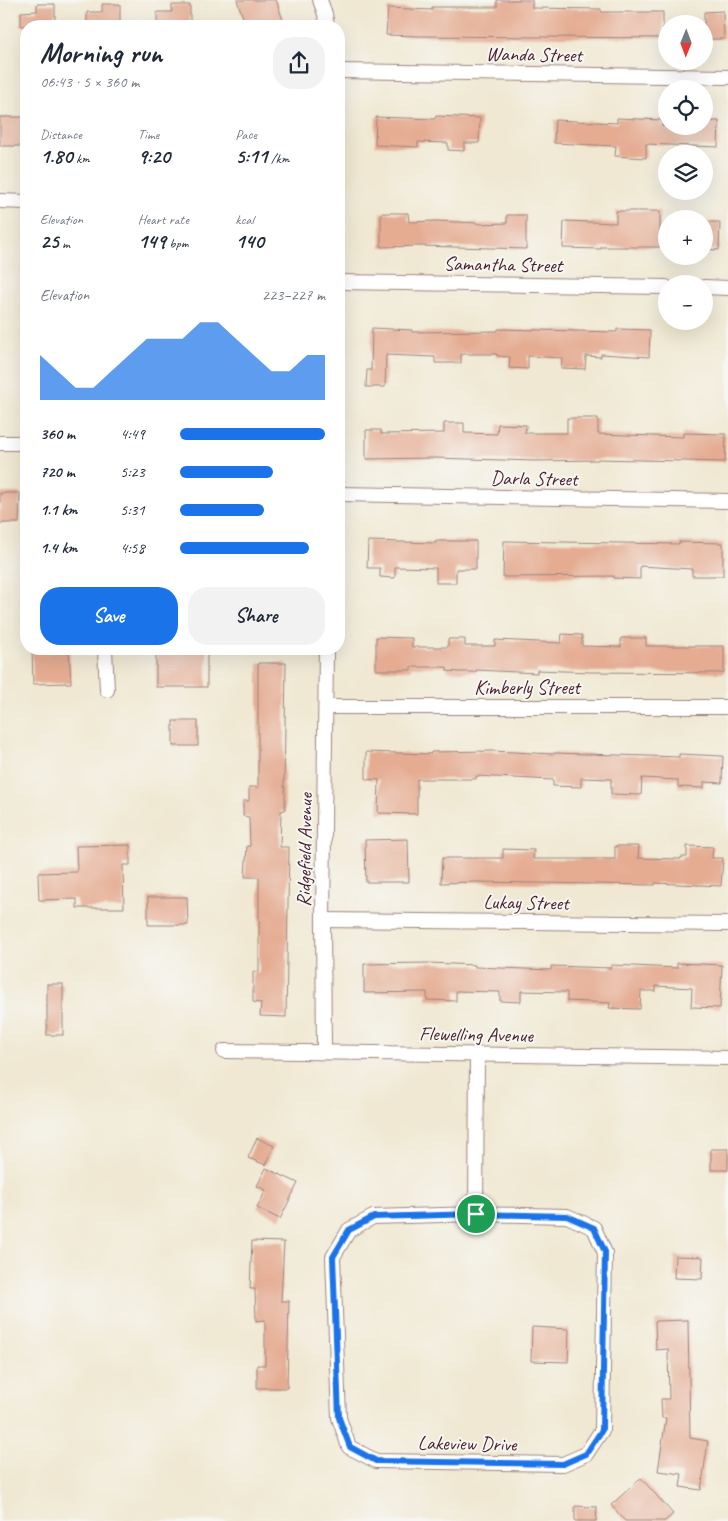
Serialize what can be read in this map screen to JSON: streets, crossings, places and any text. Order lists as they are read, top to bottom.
{
  "streets": {
    "street": [
      "Wanda Street",
      "Samantha Street",
      "Darla Street",
      "Kimberly Street",
      "Ridgefield Avenue",
      "Lukay Street",
      "Flewelling Avenue",
      "Lakeview Drive"
    ]
  },
  "crossings": [
    ["Kimberly Street", "Ridgefield Avenue"],
    ["Ridgefield Avenue", "Lukay Street"],
    ["Ridgefield Avenue", "Flewelling Avenue"]
  ],
  "north": "bottom",
  "page": {
    "map_buttons": ["+", "−"],
    "heading": ["Morning run", "06:43 · 5 × 360 m"],
    "stats": [
      ["Distance", "1.80 km"],
      ["Time", "9:20"],
      ["Pace", "5:11 /km"],
      ["Elevation", "25 m"],
      ["Heart rate", "149 bpm"],
      ["kcal", "140"]
    ],
    "chart": ["Elevation", "223–227 m"],
    "list": [
      {
        "name": "360 m",
        "note": "4:49"
      },
      {
        "name": "720 m",
        "note": "5:23"
      },
      {
        "name": "1.1 km",
        "note": "5:31"
      },
      {
        "name": "1.4 km",
        "note": "4:58"
      }
    ],
    "buttons": ["Save", "Share"]
  }
}
